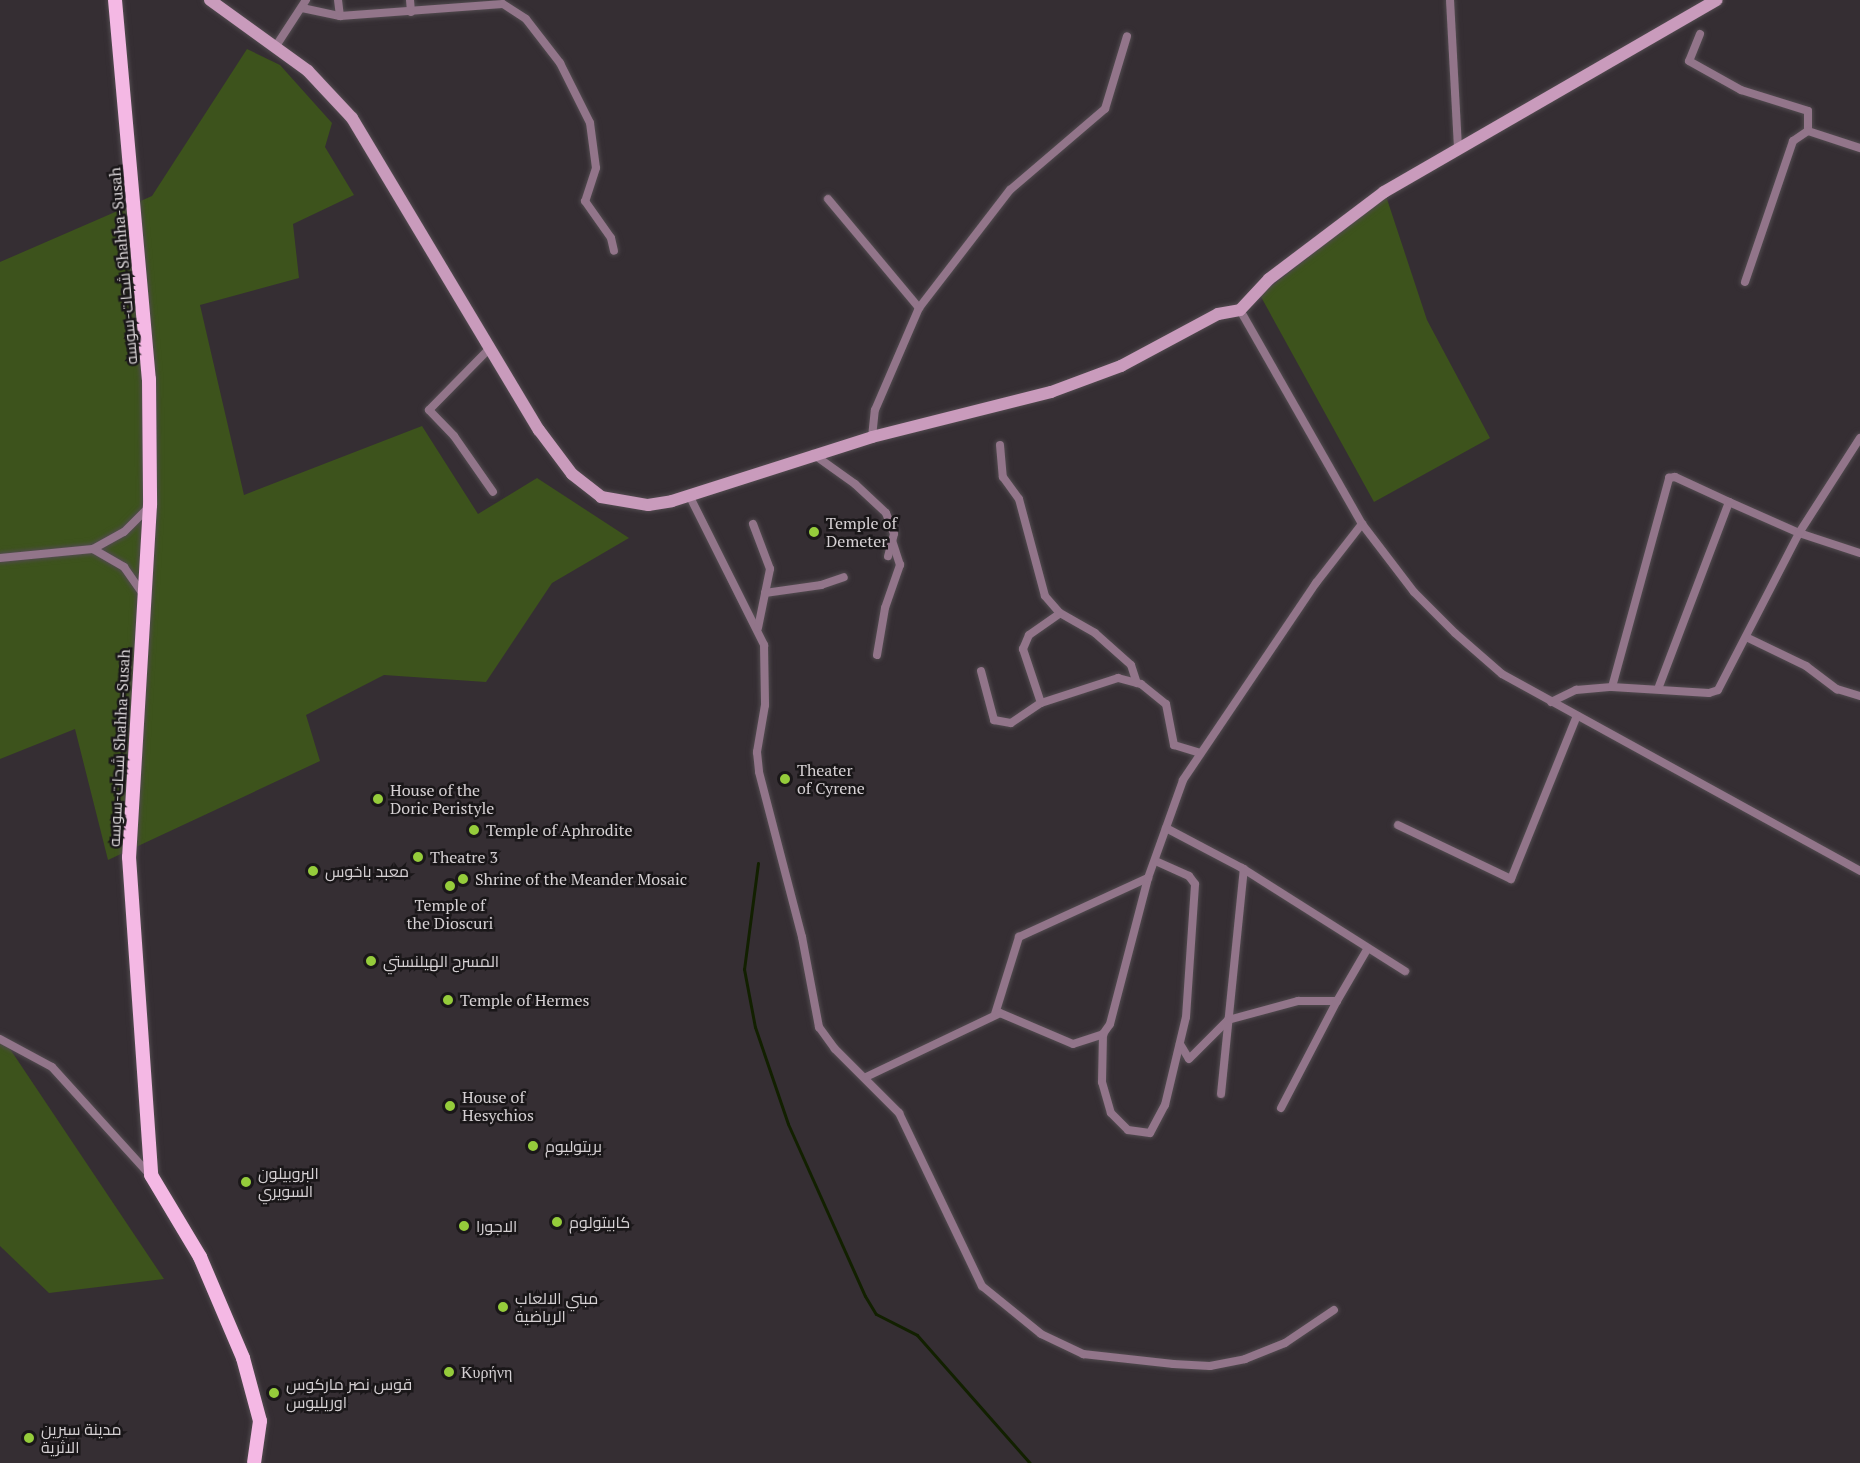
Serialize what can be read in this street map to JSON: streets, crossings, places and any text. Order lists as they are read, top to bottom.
{
  "streets": {
    "main road": ["شحات-سوسه Shahha-Susah"]
  },
  "places": [
    "Temple of Demeter",
    "Theater of Cyrene",
    "House of the Doric Peristyle",
    "Temple of Aphrodite",
    "Theatre 3",
    "معبد باخوس",
    "Shrine of the Meander Mosaic",
    "Temple of the Dioscuri",
    "المسرح الهيلنستي",
    "Temple of Hermes",
    "House of Hesychios",
    "بريتوليوم",
    "البروبيلون السويري",
    "كابيتولوم",
    "الاجورا",
    "مبني الالعاب الرياضية",
    "Κυρήνη",
    "قوس نصر ماركوس اوريليوس",
    "مدينة سيرين الاثرية"
  ]
}
